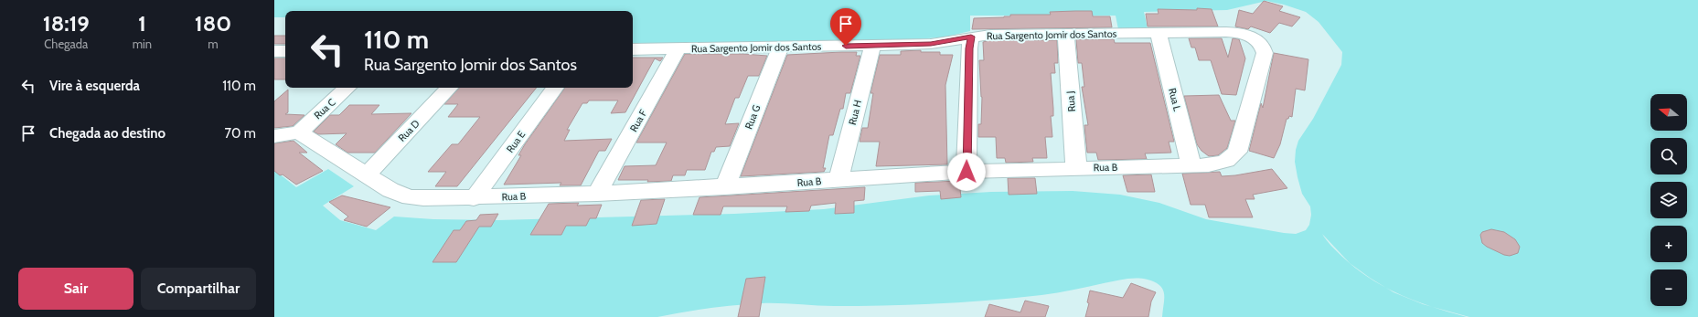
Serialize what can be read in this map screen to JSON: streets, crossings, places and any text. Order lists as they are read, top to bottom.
{
  "streets": {
    "street": [
      "Rua Sargento Jomir dos Santos",
      "Rua L",
      "Rua J",
      "Rua C",
      "Rua H",
      "Rua G",
      "Rua F",
      "Rua D",
      "Rua E",
      "Rua B"
    ]
  },
  "crossings": [
    ["Rua Sargento Jomir dos Santos", "Rua L"],
    ["Rua Sargento Jomir dos Santos", "Rua J"],
    ["Rua Sargento Jomir dos Santos", "Rua H"],
    ["Rua Sargento Jomir dos Santos", "Rua G"],
    ["Rua Sargento Jomir dos Santos", "Rua F"],
    ["Rua Sargento Jomir dos Santos", "Rua B"],
    ["Rua L", "Rua B"],
    ["Rua J", "Rua B"],
    ["Rua C", "Rua B"],
    ["Rua H", "Rua B"],
    ["Rua G", "Rua B"],
    ["Rua F", "Rua B"],
    ["Rua D", "Rua B"],
    ["Rua E", "Rua B"]
  ],
  "north": "left",
  "page": {
    "eta": [
      "18:19",
      "Chegada",
      "1",
      "min",
      "180",
      "m"
    ],
    "turn": ["110 m", "Rua Sargento Jomir dos Santos"],
    "list": [
      {
        "name": "Vire à esquerda",
        "value": "110 m"
      },
      {
        "name": "Chegada ao destino",
        "value": "70 m"
      }
    ],
    "map_buttons": ["+", "−"],
    "buttons": ["Sair", "Compartilhar"]
  }
}
